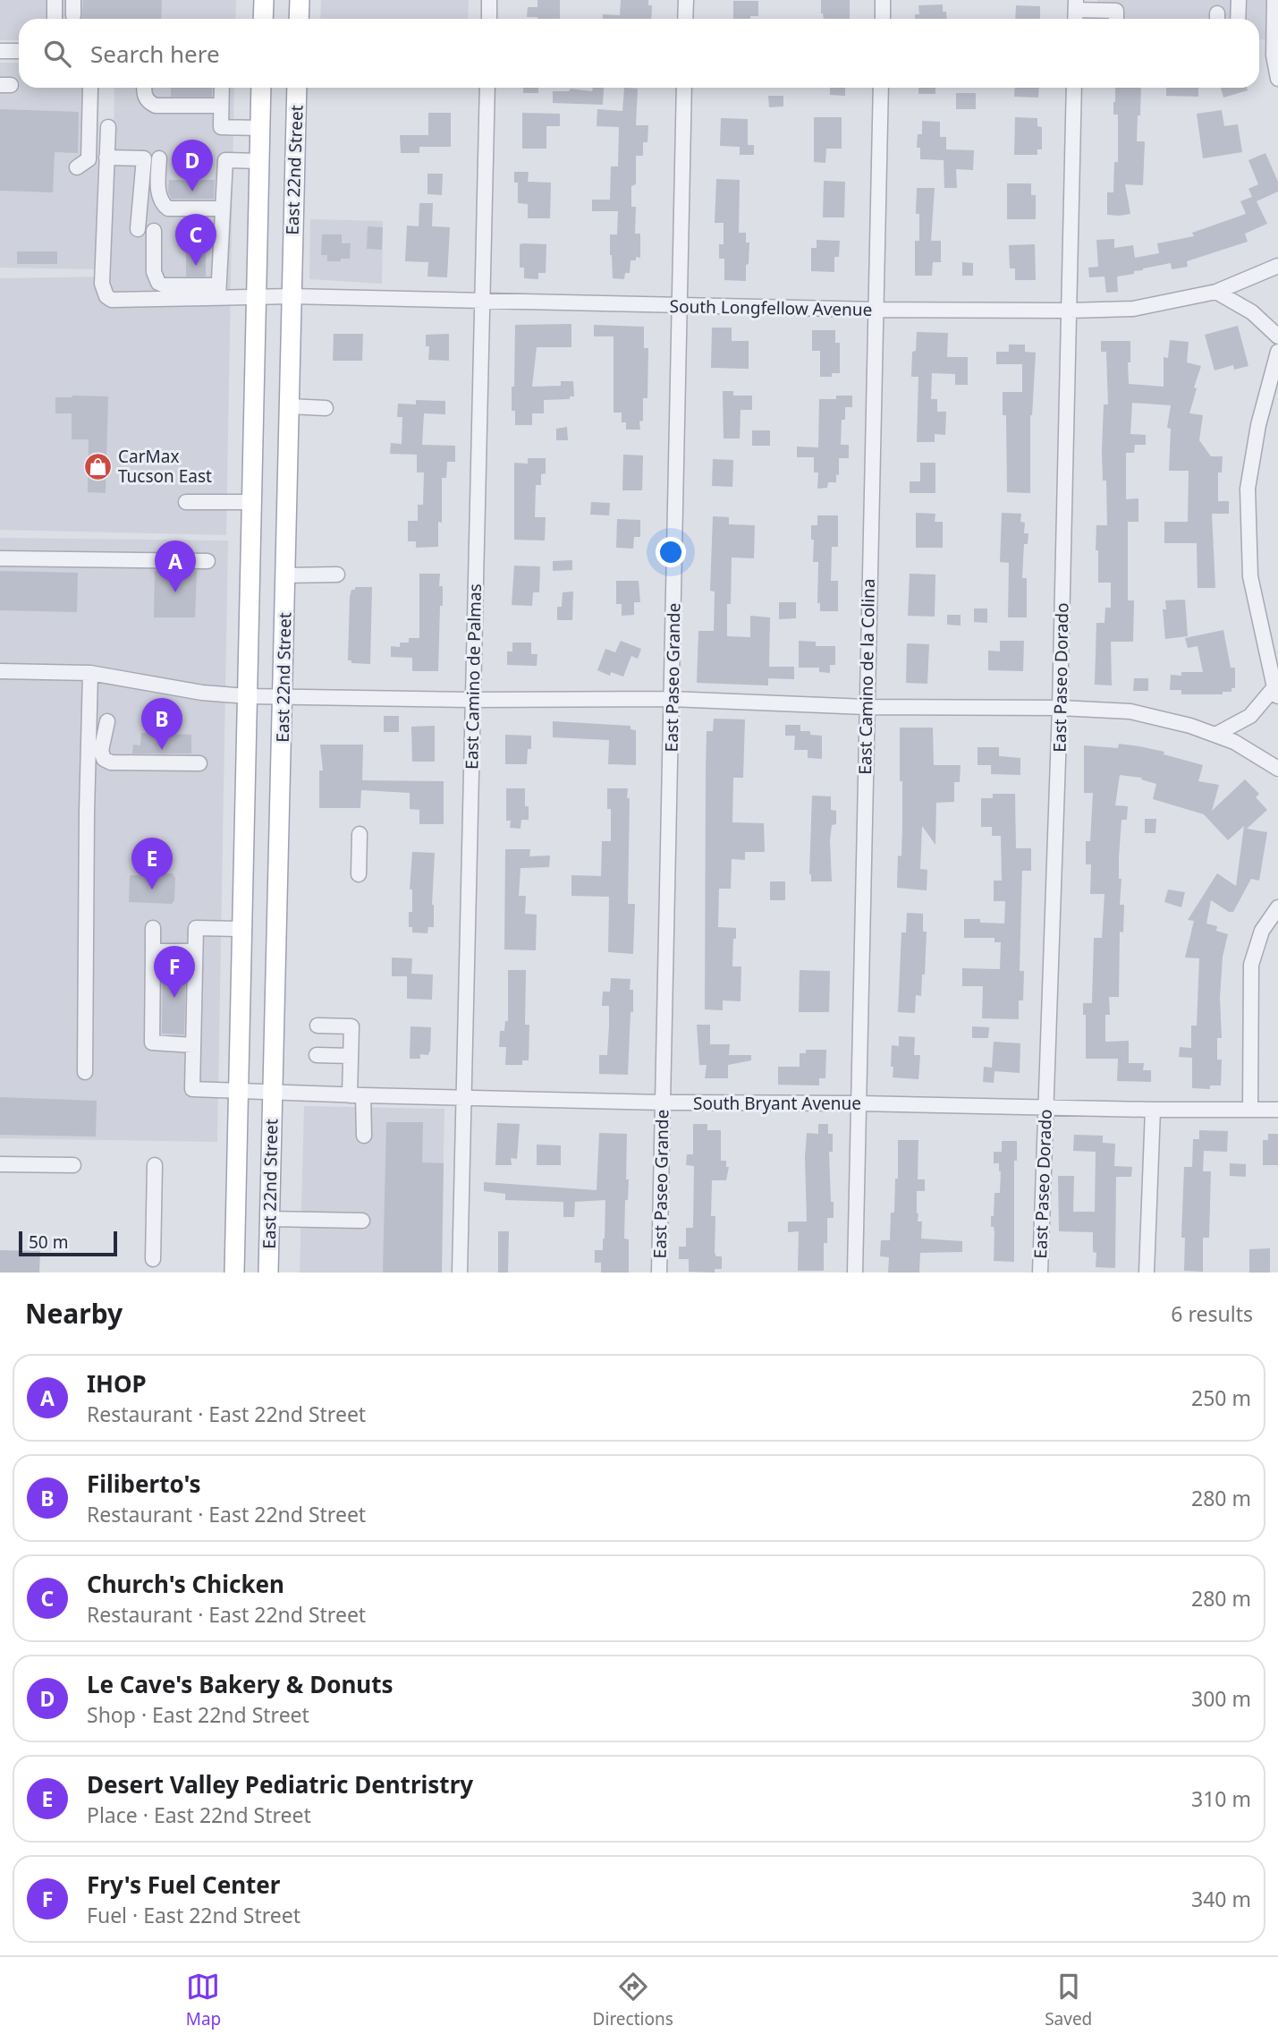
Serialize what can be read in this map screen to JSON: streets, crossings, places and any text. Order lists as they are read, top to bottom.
{
  "streets": {
    "main road": ["East 22nd Street"],
    "street": [
      "South Longfellow Avenue",
      "East Camino de Palmas",
      "East Camino de la Colina",
      "East Paseo Grande",
      "East Paseo Dorado",
      "South Bryant Avenue"
    ]
  },
  "crossings": [
    ["East 22nd Street", "South Longfellow Avenue"],
    ["East 22nd Street", "South Bryant Avenue"],
    ["South Longfellow Avenue", "East Camino de Palmas"],
    ["South Longfellow Avenue", "East Camino de la Colina"],
    ["South Longfellow Avenue", "East Paseo Grande"],
    ["South Longfellow Avenue", "East Paseo Dorado"],
    ["East Camino de Palmas", "South Bryant Avenue"],
    ["East Camino de la Colina", "South Bryant Avenue"],
    ["East Paseo Grande", "South Bryant Avenue"],
    ["East Paseo Dorado", "South Bryant Avenue"]
  ],
  "places": {
    "shop": ["CarMax Tucson East"]
  },
  "scale_bar": "50 m",
  "page": {
    "search": "Search here",
    "pins": [
      "D",
      "C",
      "A",
      "B",
      "E",
      "F"
    ],
    "scale": "50 m",
    "heading": ["Nearby", "6 results"],
    "list": [
      {
        "mark": "A",
        "name": "IHOP",
        "note": "Restaurant · East 22nd Street",
        "value": "250 m"
      },
      {
        "mark": "B",
        "name": "Filiberto's",
        "note": "Restaurant · East 22nd Street",
        "value": "280 m"
      },
      {
        "mark": "C",
        "name": "Church's Chicken",
        "note": "Restaurant · East 22nd Street",
        "value": "280 m"
      },
      {
        "mark": "D",
        "name": "Le Cave's Bakery & Donuts",
        "note": "Shop · East 22nd Street",
        "value": "300 m"
      },
      {
        "mark": "E",
        "name": "Desert Valley Pediatric Dentristry",
        "note": "Place · East 22nd Street",
        "value": "310 m"
      },
      {
        "mark": "F",
        "name": "Fry's Fuel Center",
        "note": "Fuel · East 22nd Street",
        "value": "340 m"
      }
    ],
    "nav": ["Map", "Directions", "Saved"]
  }
}
